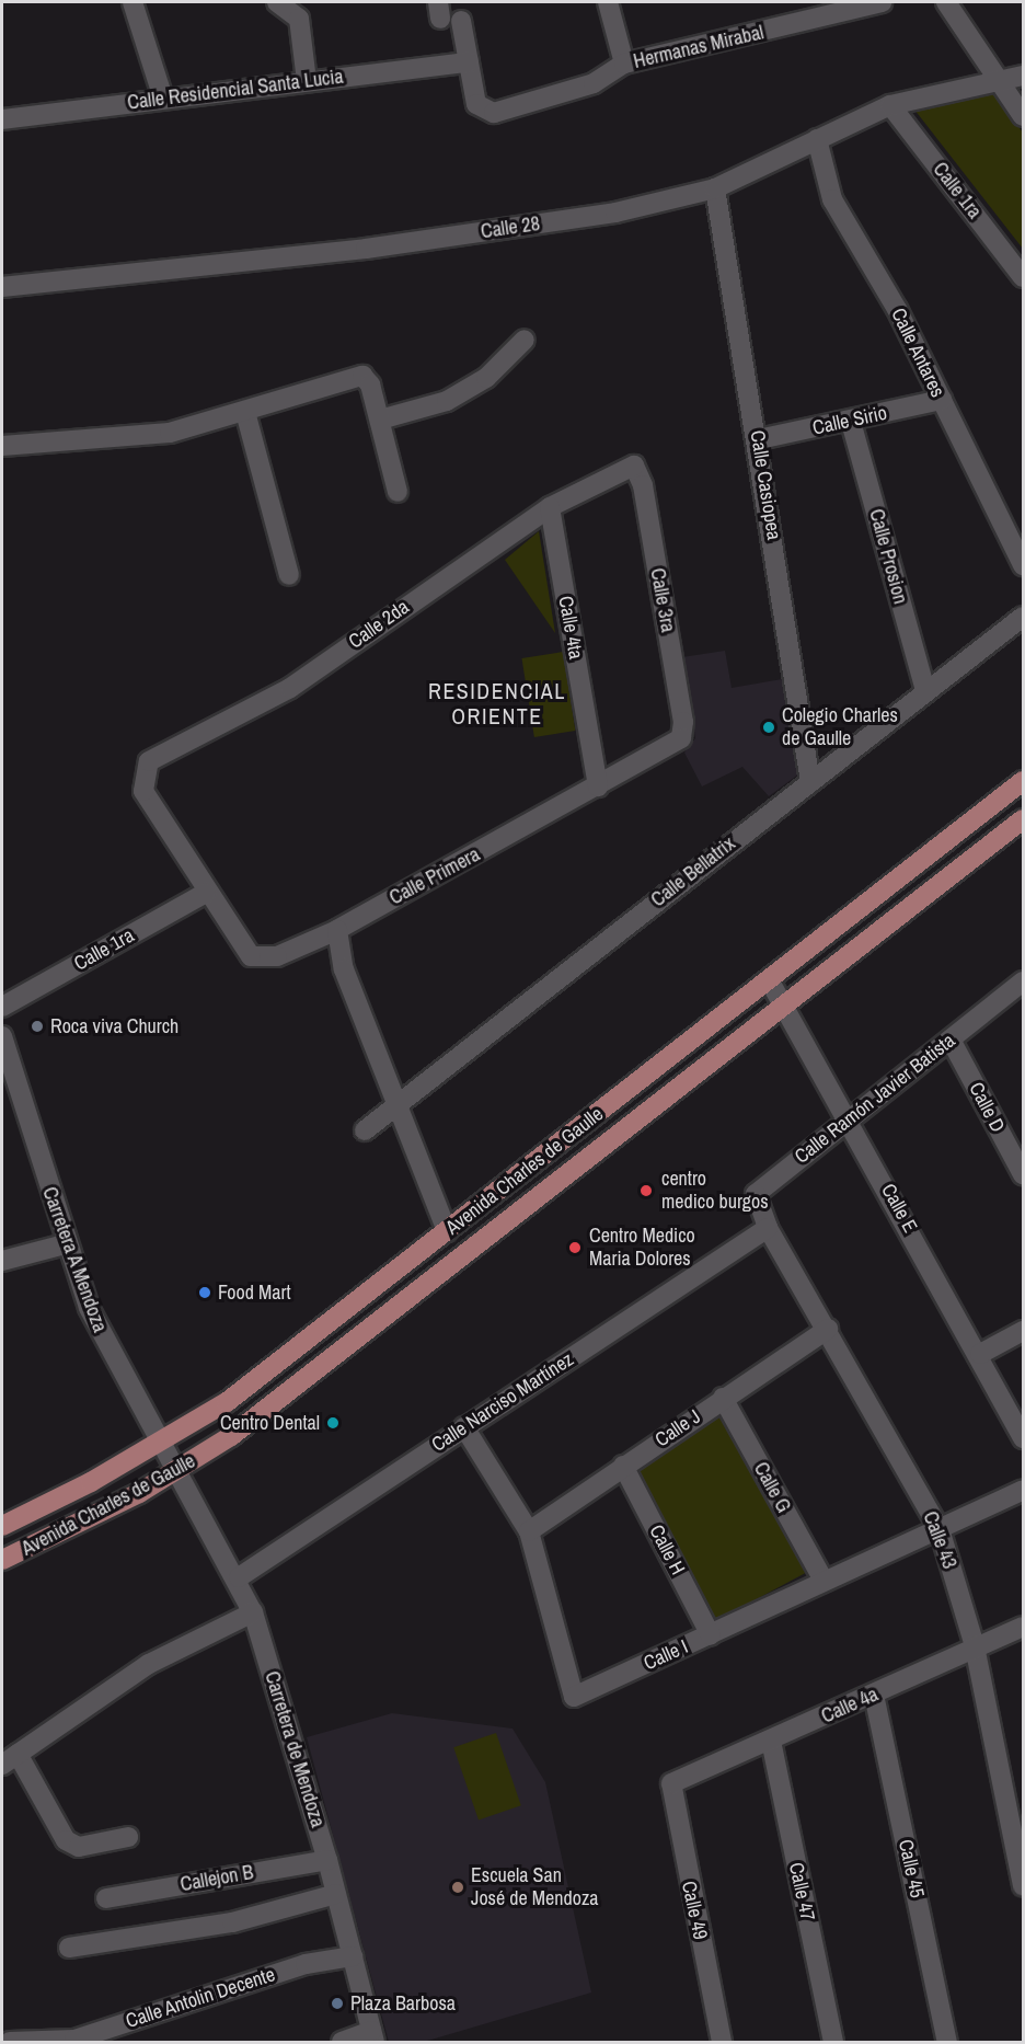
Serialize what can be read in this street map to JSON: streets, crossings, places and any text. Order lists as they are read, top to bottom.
{
  "streets": {
    "main road": ["Avenida Charles de Gaulle"],
    "street": [
      "Hermanas Mirabal",
      "Calle Residencial Santa Lucia",
      "Calle 1ra",
      "Calle 28",
      "Calle Antares",
      "Calle Sirio",
      "Calle Casiopea",
      "Calle Prosion",
      "Calle 3ra",
      "Calle 2da",
      "Calle 4ta",
      "Calle Bellatrix",
      "Calle Primera",
      "Calle Ramón Javier Batista",
      "Calle D",
      "Calle E",
      "Carretera A Mendoza",
      "Calle Narciso Martínez",
      "Calle J",
      "Calle G",
      "Calle 43",
      "Calle H",
      "Calle I",
      "Calle 4a",
      "Carretera de Mendoza",
      "Calle 45",
      "Callejon B",
      "Calle 47",
      "Calle 49",
      "Calle Antolin Decente"
    ]
  },
  "crossings": [
    ["Hermanas Mirabal", "Calle Residencial Santa Lucia"],
    ["Calle 1ra", "Calle 28"],
    ["Calle 1ra", "Calle 2da"],
    ["Calle 1ra", "Calle Primera"],
    ["Calle 28", "Calle Antares"],
    ["Calle 28", "Calle Casiopea"],
    ["Calle Antares", "Calle Sirio"],
    ["Calle Sirio", "Calle Casiopea"],
    ["Calle Sirio", "Calle Prosion"],
    ["Calle Casiopea", "Calle Bellatrix"],
    ["Calle Prosion", "Calle Bellatrix"],
    ["Calle 3ra", "Calle 2da"],
    ["Calle 3ra", "Calle Primera"],
    ["Calle 2da", "Calle 4ta"],
    ["Calle 2da", "Calle Primera"],
    ["Calle 4ta", "Calle Primera"],
    ["Calle Ramón Javier Batista", "Calle D"],
    ["Calle Ramón Javier Batista", "Calle E"],
    ["Calle Ramón Javier Batista", "Calle Narciso Martínez"],
    ["Calle Ramón Javier Batista", "Calle 43"],
    ["Avenida Charles de Gaulle", "Calle E"],
    ["Avenida Charles de Gaulle", "Carretera A Mendoza"],
    ["Avenida Charles de Gaulle", "Carretera de Mendoza"],
    ["Carretera A Mendoza", "Carretera de Mendoza"],
    ["Calle Narciso Martínez", "Calle 43"],
    ["Calle Narciso Martínez", "Calle I"],
    ["Calle Narciso Martínez", "Carretera de Mendoza"],
    ["Calle J", "Calle G"],
    ["Calle J", "Calle 43"],
    ["Calle J", "Calle H"],
    ["Calle J", "Calle I"],
    ["Calle G", "Calle I"],
    ["Calle 43", "Calle I"],
    ["Calle 43", "Calle 4a"],
    ["Calle H", "Calle I"],
    ["Calle 4a", "Calle 45"],
    ["Calle 4a", "Calle 47"],
    ["Calle 4a", "Calle 49"],
    ["Carretera de Mendoza", "Callejon B"],
    ["Carretera de Mendoza", "Calle Antolin Decente"]
  ],
  "districts": ["RESIDENCIAL ORIENTE"],
  "places": [
    "Colegio Charles de Gaulle",
    "Roca viva Church",
    "centro medico burgos",
    "Centro Medico Maria Dolores",
    "Food Mart",
    "Centro Dental",
    "Escuela San José de Mendoza",
    "Plaza Barbosa"
  ]
}
